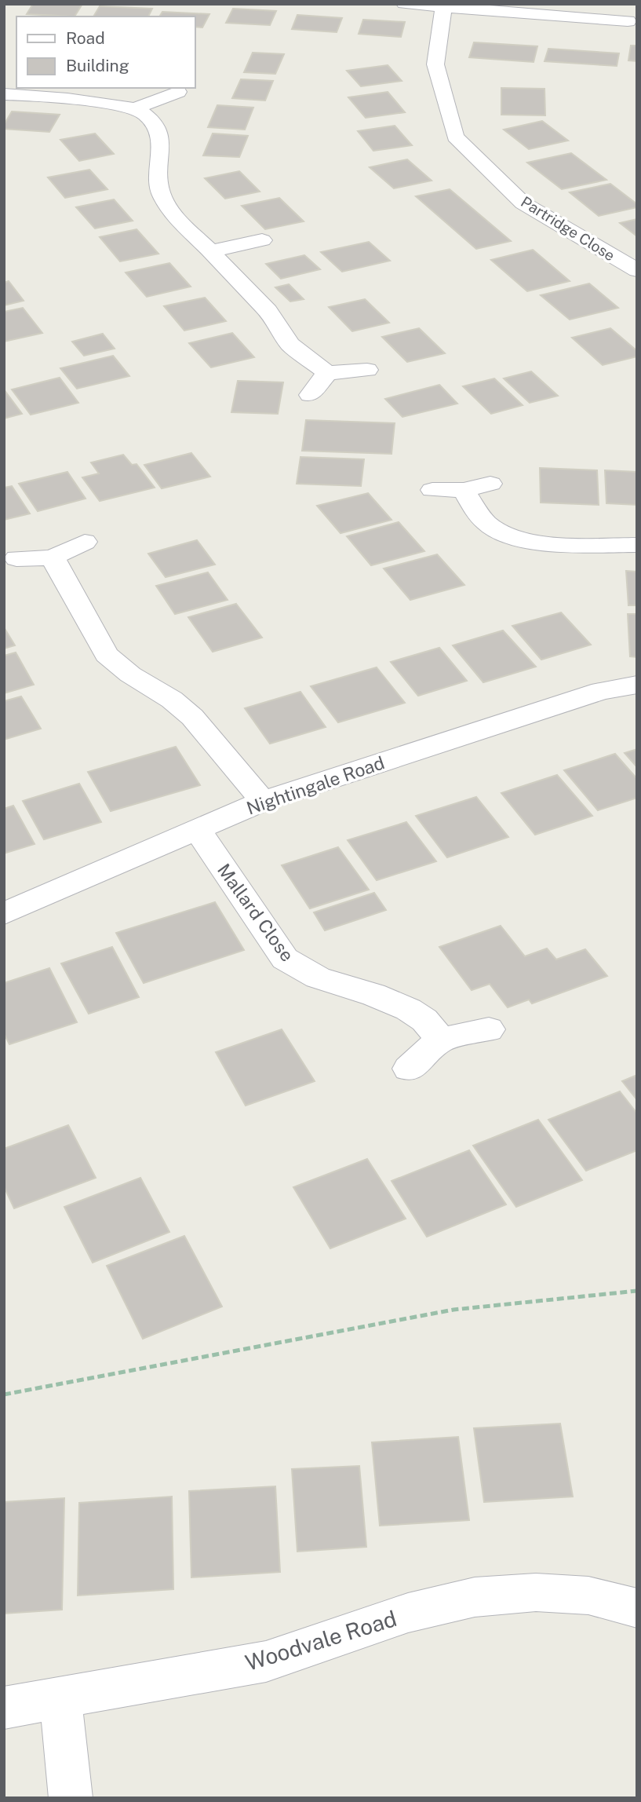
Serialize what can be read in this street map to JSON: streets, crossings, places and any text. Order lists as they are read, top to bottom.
{
  "streets": {
    "street": [
      "Partridge Close",
      "Nightingale Road",
      "Mallard Close",
      "Woodvale Road"
    ]
  },
  "crossings": [
    ["Nightingale Road", "Mallard Close"]
  ],
  "legend": ["Road", "Building"]
}
